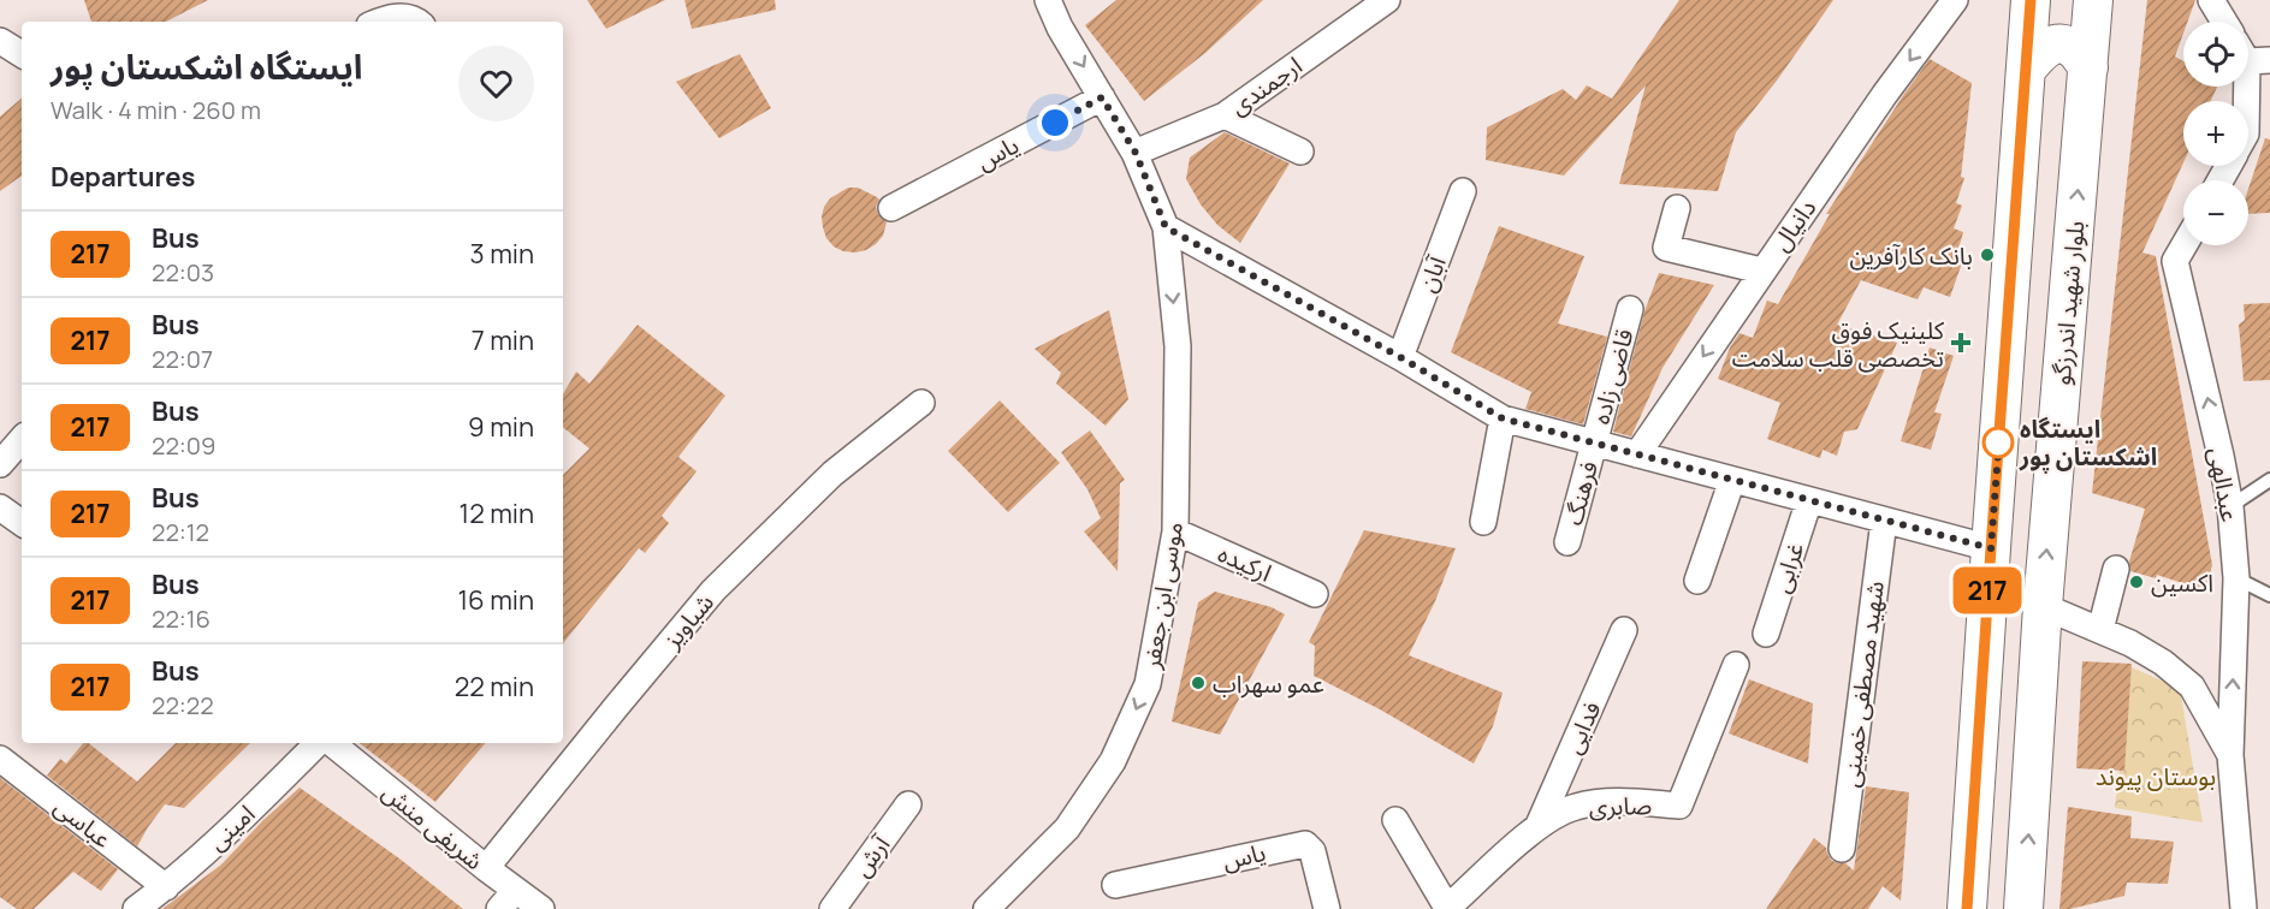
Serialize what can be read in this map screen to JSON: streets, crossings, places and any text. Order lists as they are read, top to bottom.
{
  "streets": {
    "main road": ["بلوار شهید اندرزگو"],
    "street": [
      "ارجمندی",
      "یاس",
      "دانیال",
      "آبان",
      "قاضی زاده",
      "عبدالهی",
      "فرهنگ",
      "ارکیده",
      "غرابی",
      "موسی ابن جعفر",
      "شباویز",
      "شهید مصطفی خمینی",
      "فدایی",
      "صابری",
      "عباسی",
      "شریفی منش",
      "امینی",
      "آرش"
    ]
  },
  "crossings": [
    ["ارجمندی", "موسی ابن جعفر"],
    ["یاس", "موسی ابن جعفر"],
    ["قاضی زاده", "فرهنگ"],
    ["ارکیده", "موسی ابن جعفر"],
    ["شباویز", "شریفی منش"],
    ["فدایی", "صابری"],
    ["عباسی", "امینی"]
  ],
  "one_way": ["دانیال", "عبدالهی", "موسی ابن جعفر"],
  "parks": ["بوستان پیوند"],
  "places": {
    "other": [
      "بانک کارآفرین",
      "ایستگاه اشکستان پور",
      "اکسین",
      "عمو سهراب"
    ],
    "health": ["کلینیک فوق تخصصی قلب سلامت"]
  },
  "lines": ["bus line 217"],
  "page": {
    "on_map": "217",
    "map_buttons": ["+", "−"],
    "heading": [
      ["ایستگاه اشکستان پور", "Walk · 4 min · 260 m"],
      "Departures"
    ],
    "list": [
      {
        "mark": "217",
        "name": "Bus",
        "note": "22:03",
        "value": "3 min"
      },
      {
        "mark": "217",
        "name": "Bus",
        "note": "22:07",
        "value": "7 min"
      },
      {
        "mark": "217",
        "name": "Bus",
        "note": "22:09",
        "value": "9 min"
      },
      {
        "mark": "217",
        "name": "Bus",
        "note": "22:12",
        "value": "12 min"
      },
      {
        "mark": "217",
        "name": "Bus",
        "note": "22:16",
        "value": "16 min"
      },
      {
        "mark": "217",
        "name": "Bus",
        "note": "22:22",
        "value": "22 min"
      }
    ]
  }
}
